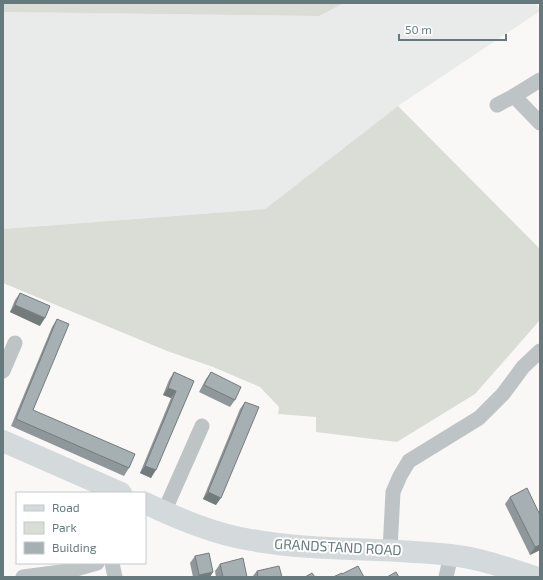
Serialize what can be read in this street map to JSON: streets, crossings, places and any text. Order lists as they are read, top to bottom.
{
  "streets": {
    "street": ["GRANDSTAND ROAD"]
  },
  "legend": ["Road", "Park", "Building"],
  "scale_bar": "50 m"
}
